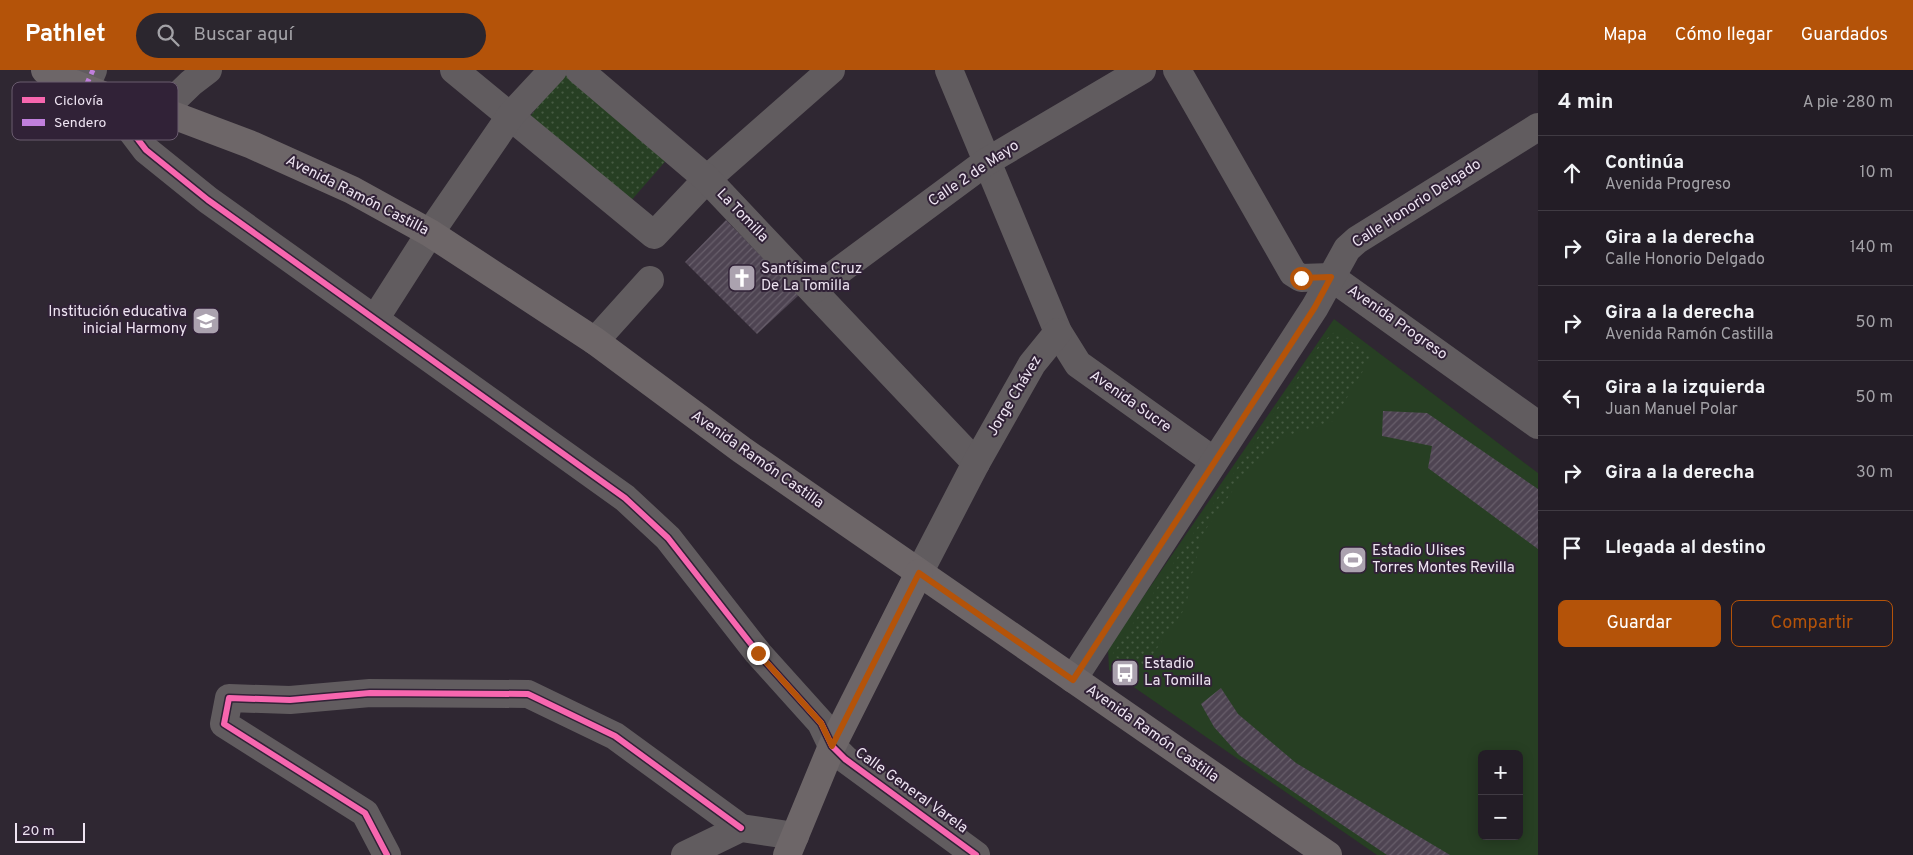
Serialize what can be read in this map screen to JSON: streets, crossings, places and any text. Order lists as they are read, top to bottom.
{
  "streets": {
    "main road": ["Avenida Ramón Castilla"],
    "street": [
      "Calle 2 de Mayo",
      "Calle Honorio Delgado",
      "La Tomilla",
      "Avenida Progreso",
      "Jorge Chávez",
      "Avenida Sucre",
      "Calle General Varela"
    ]
  },
  "crossings": [
    ["Calle 2 de Mayo", "La Tomilla"],
    ["Avenida Ramón Castilla", "Calle Honorio Delgado"],
    ["Avenida Ramón Castilla", "Jorge Chávez"],
    ["Calle Honorio Delgado", "Avenida Progreso"],
    ["Calle Honorio Delgado", "Avenida Sucre"],
    ["La Tomilla", "Jorge Chávez"],
    ["Jorge Chávez", "Avenida Sucre"]
  ],
  "places": {
    "church": ["Santísima Cruz De La Tomilla"],
    "school or university": ["Institución educativa inicial Harmony"],
    "sports": ["Estadio Ulises Torres Montes Revilla"],
    "bus stop": ["Estadio La Tomilla"]
  },
  "legend": ["Ciclovía", "Sendero"],
  "scale_bar": "20 m",
  "page": {
    "header": "Pathlet",
    "search": "Buscar aquí",
    "nav": ["Mapa", "Cómo llegar", "Guardados"],
    "heading": ["4 min", "A pie · 280 m"],
    "list": [
      ["Continúa", "Avenida Progreso", "10 m"],
      ["Gira a la derecha", "Calle Honorio Delgado", "140 m"],
      ["Gira a la derecha", "Avenida Ramón Castilla", "50 m"],
      ["Gira a la izquierda", "Juan Manuel Polar", "50 m"],
      ["Gira a la derecha", "30 m"],
      "Llegada al destino"
    ],
    "buttons": ["Guardar", "Compartir"],
    "map_buttons": ["+", "−"],
    "scale": "20 m"
  }
}
